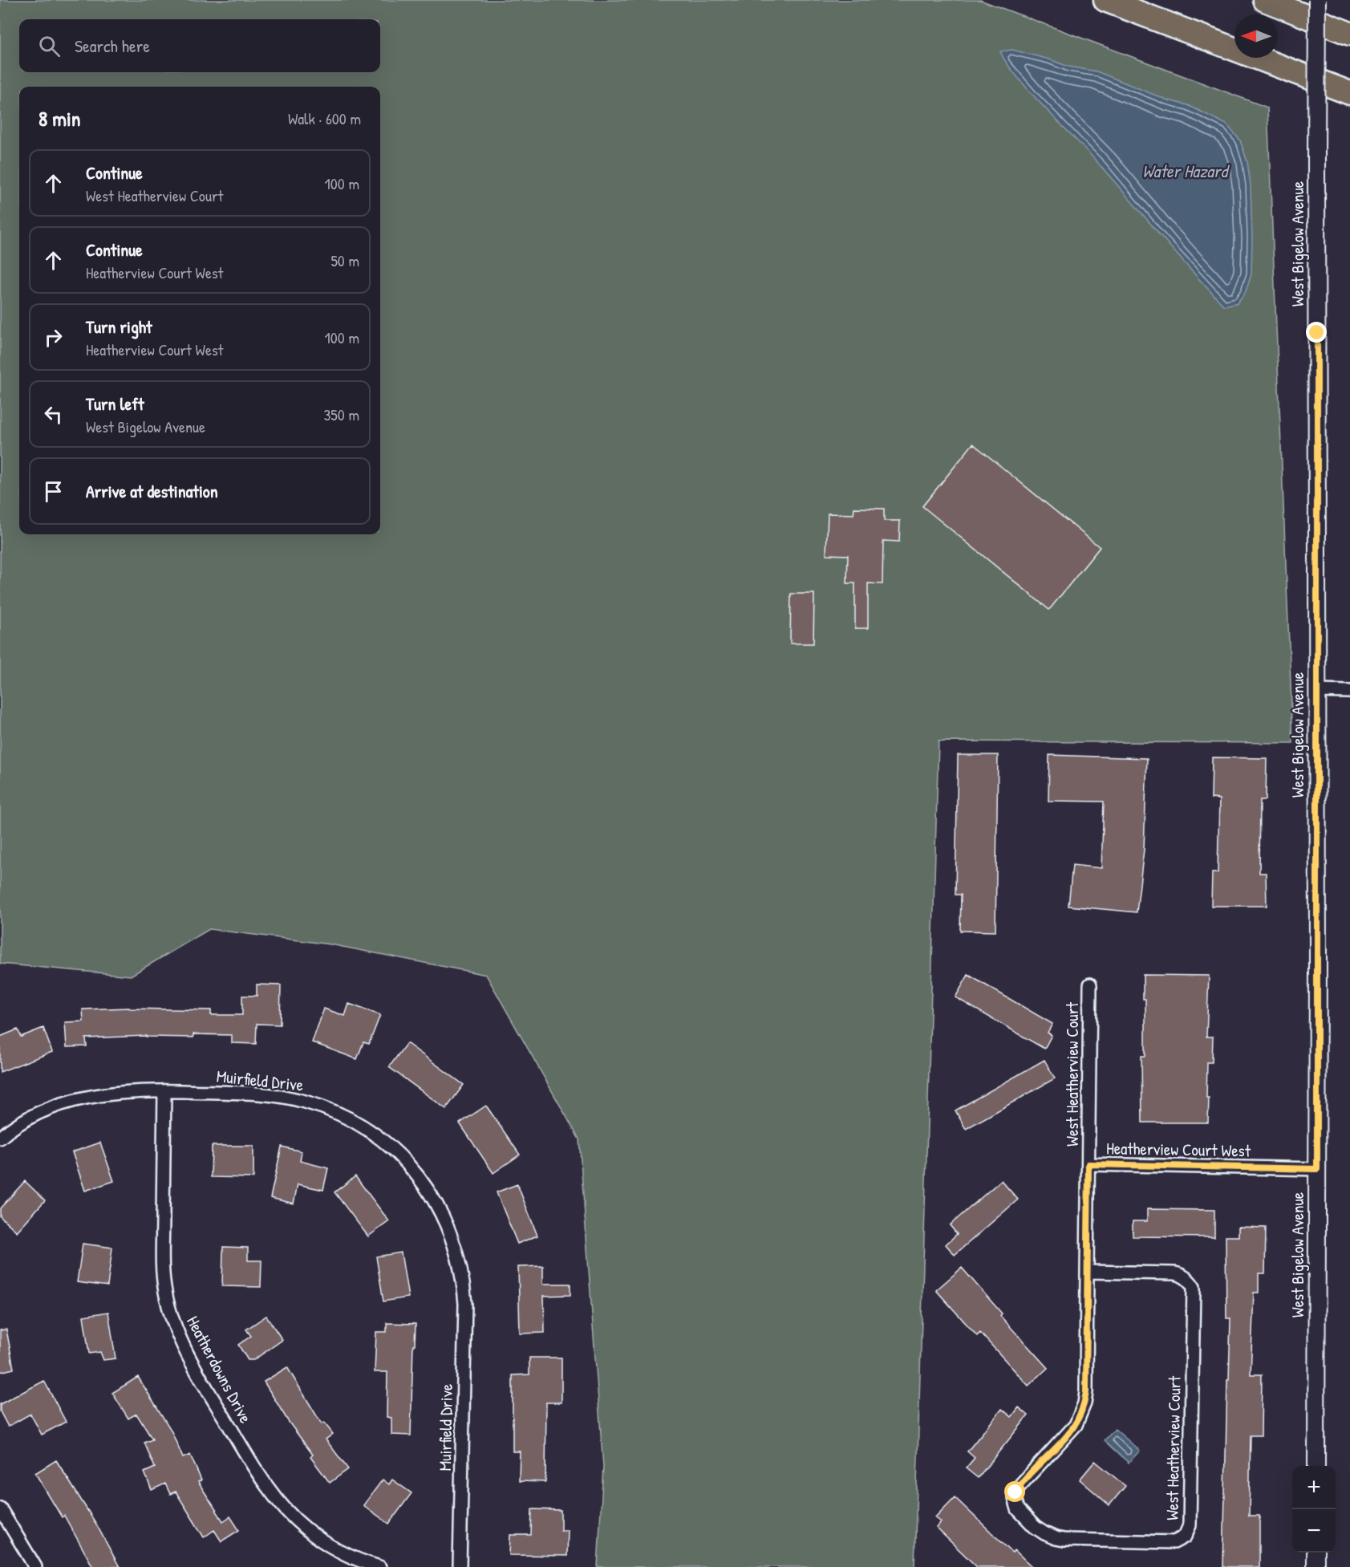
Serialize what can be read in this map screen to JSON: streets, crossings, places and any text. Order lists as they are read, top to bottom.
{
  "streets": {
    "street": [
      "West Bigelow Avenue",
      "West Heatherview Court",
      "Muirfield Drive",
      "Heatherview Court West",
      "Heatherdowns Drive"
    ]
  },
  "crossings": [
    ["West Bigelow Avenue", "Heatherview Court West"],
    ["West Heatherview Court", "Heatherview Court West"],
    ["Muirfield Drive", "Heatherdowns Drive"]
  ],
  "water": ["Water Hazard"],
  "north": "left",
  "page": {
    "search": "Search here",
    "heading": ["8 min", "Walk · 600 m"],
    "list": [
      ["Continue", "West Heatherview Court", "100 m"],
      ["Continue", "Heatherview Court West", "50 m"],
      ["Turn right", "Heatherview Court West", "100 m"],
      ["Turn left", "West Bigelow Avenue", "350 m"],
      "Arrive at destination"
    ],
    "map_buttons": ["+", "−"]
  }
}
